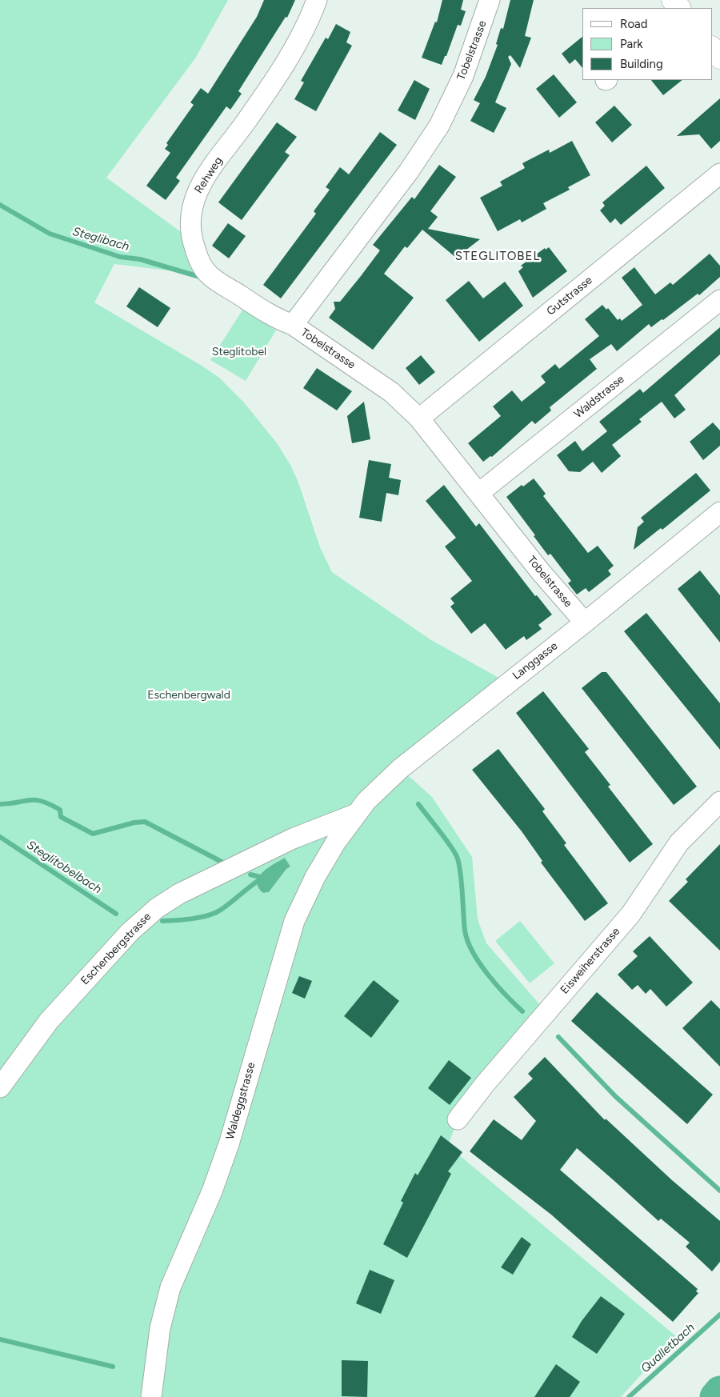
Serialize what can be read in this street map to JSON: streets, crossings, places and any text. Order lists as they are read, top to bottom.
{
  "streets": {
    "street": [
      "Tobelstrasse",
      "Rehweg",
      "Gutstrasse",
      "Waldstrasse",
      "Langgasse",
      "Eschenbergstrasse",
      "Eisweiherstrasse",
      "Waldeggstrasse"
    ]
  },
  "crossings": [
    ["Tobelstrasse", "Rehweg"],
    ["Tobelstrasse", "Gutstrasse"],
    ["Tobelstrasse", "Waldstrasse"],
    ["Tobelstrasse", "Langgasse"],
    ["Langgasse", "Eschenbergstrasse"],
    ["Langgasse", "Waldeggstrasse"],
    ["Eschenbergstrasse", "Waldeggstrasse"]
  ],
  "districts": ["STEGLITOBEL"],
  "water": ["Steglibach", "Steglitobelbach", "Qualletbach"],
  "parks": ["Steglitobel", "Eschenbergwald"],
  "legend": ["Road", "Park", "Building"]
}
